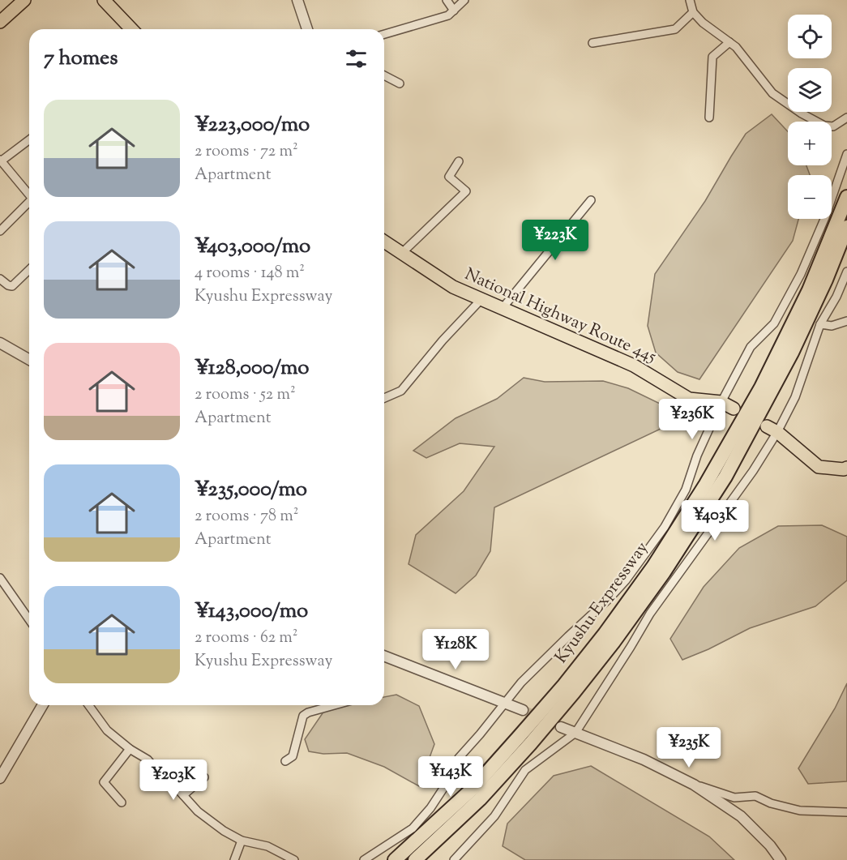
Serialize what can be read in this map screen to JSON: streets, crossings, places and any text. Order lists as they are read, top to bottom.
{
  "streets": {
    "highway": ["National Highway Route 445", "Kyushu Expressway"]
  },
  "page": {
    "map_buttons": ["+", "−"],
    "heading": "7 homes",
    "list": [
      {
        "name": "¥223,000/mo",
        "note": "2 rooms · 72 m² · Apartment"
      },
      {
        "name": "¥403,000/mo",
        "note": "4 rooms · 148 m² · Kyushu Expressway"
      },
      {
        "name": "¥128,000/mo",
        "note": "2 rooms · 52 m² · Apartment"
      },
      {
        "name": "¥235,000/mo",
        "note": "2 rooms · 78 m² · Apartment"
      },
      {
        "name": "¥143,000/mo",
        "note": "2 rooms · 62 m² · Kyushu Expressway"
      }
    ],
    "price": [
      "¥223K",
      "¥236K",
      "¥403K",
      "¥128K",
      "¥235K",
      "¥143K",
      "¥203K"
    ]
  }
}
